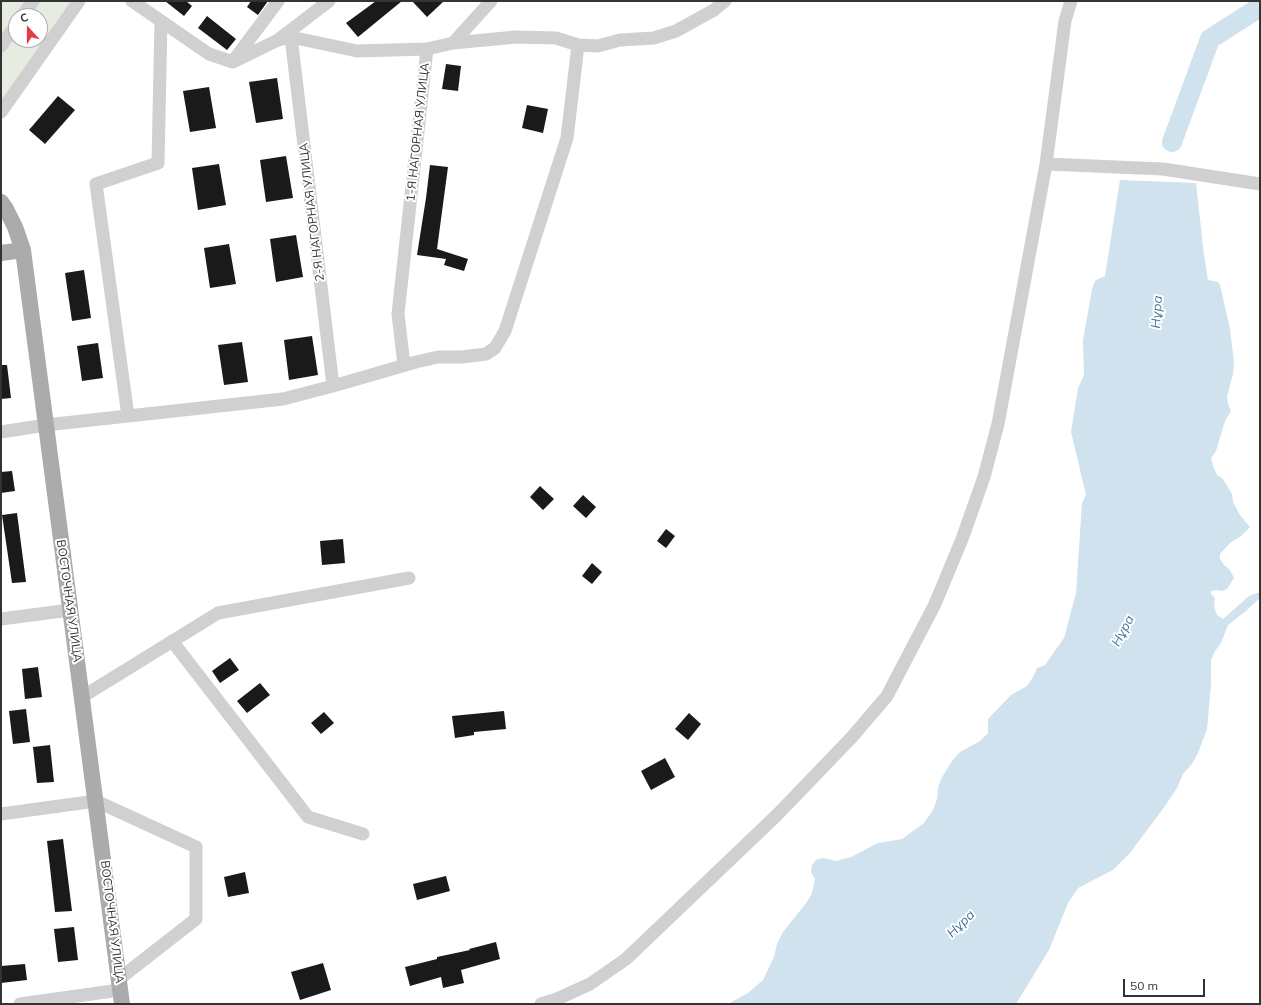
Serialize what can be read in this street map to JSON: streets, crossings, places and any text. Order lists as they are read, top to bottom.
{
  "streets": {
    "main road": ["ВОСТОЧНАЯ УЛИЦА"],
    "street": ["1-Я НАГОРНАЯ УЛИЦА", "2-Я НАГОРНАЯ УЛИЦА"]
  },
  "crossings": [
    ["1-Я НАГОРНАЯ УЛИЦА", "2-Я НАГОРНАЯ УЛИЦА"]
  ],
  "water": ["Нұра"],
  "scale_bar": "50 m",
  "north": "top"
}
